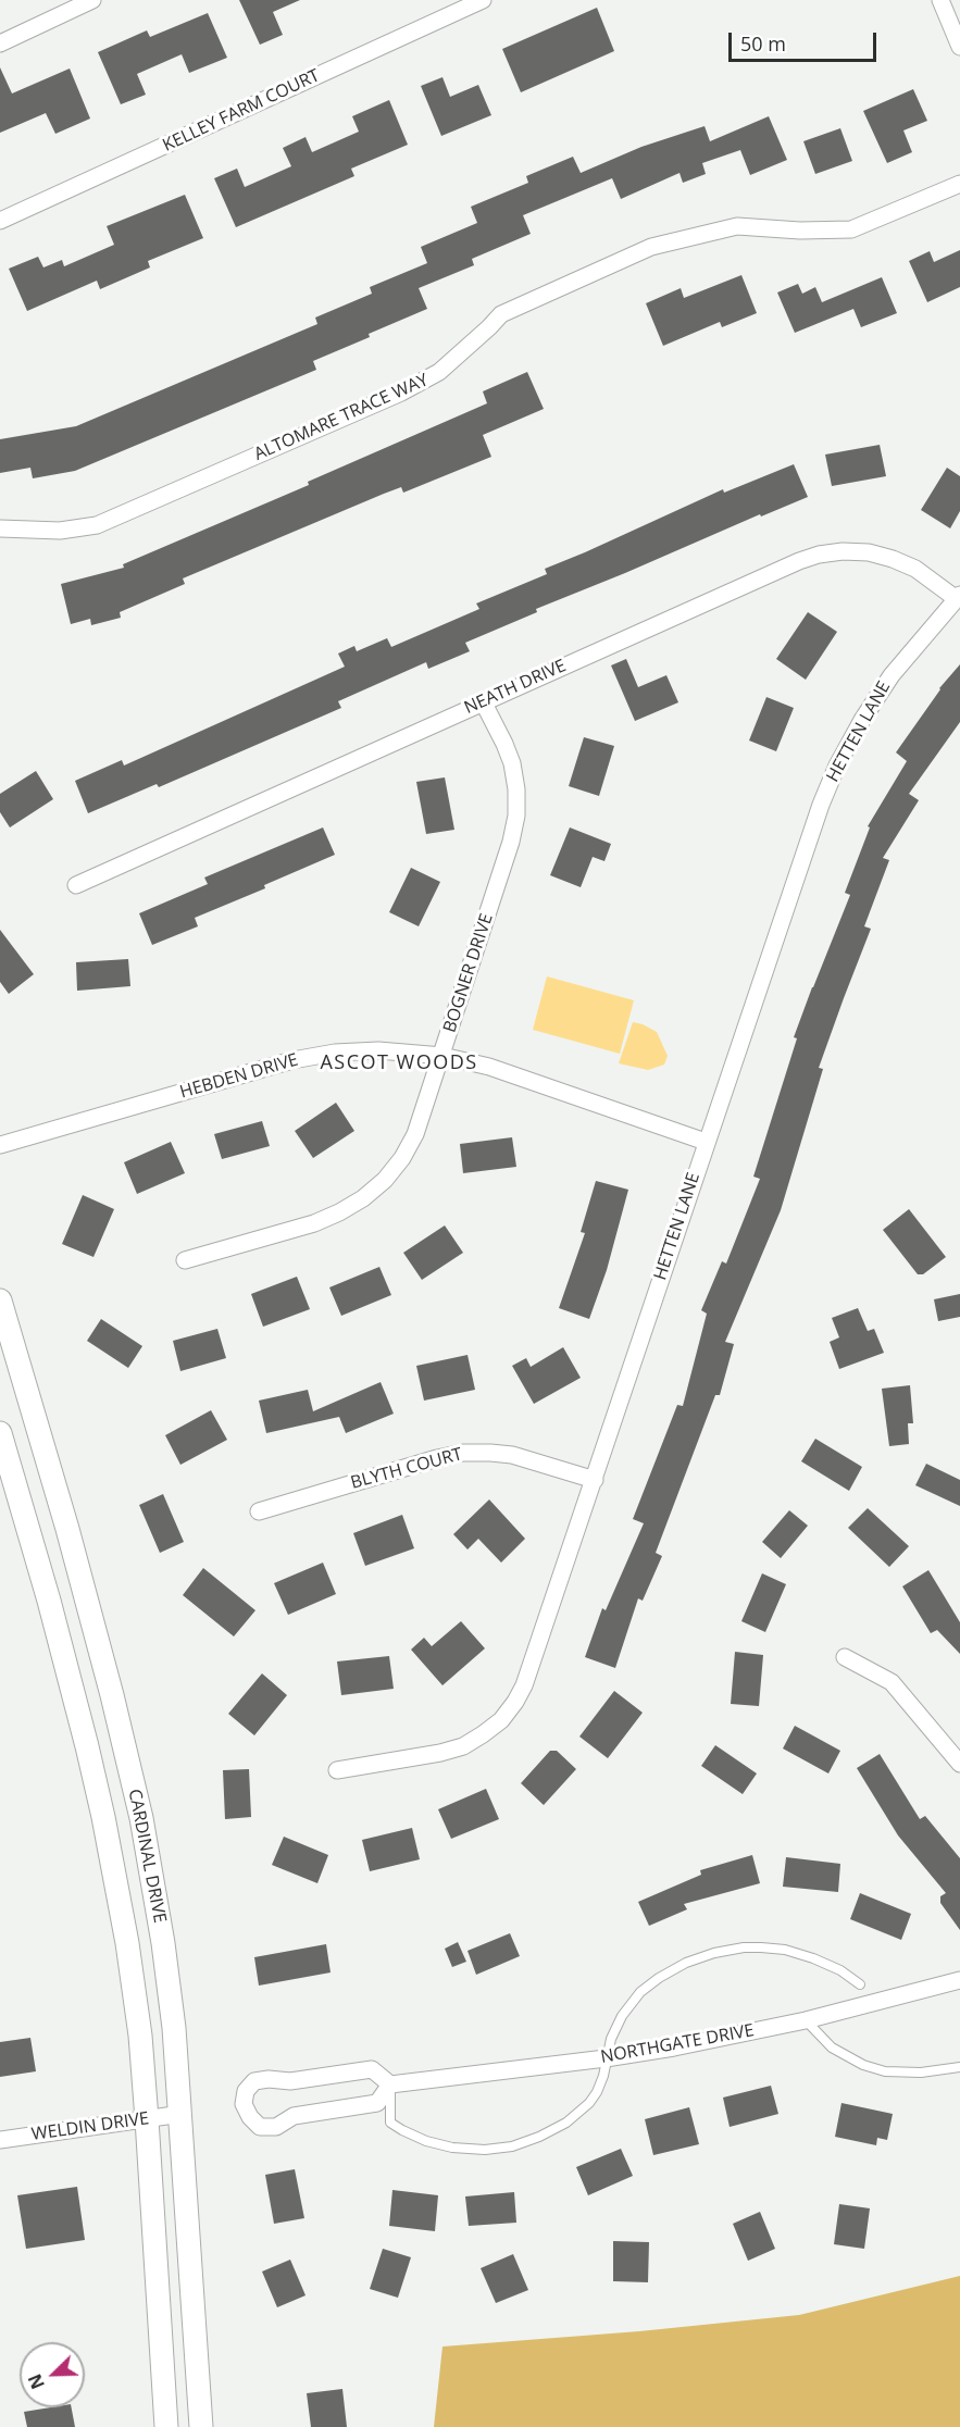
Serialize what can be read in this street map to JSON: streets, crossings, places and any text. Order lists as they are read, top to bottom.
{
  "streets": {
    "main road": ["CARDINAL DRIVE"],
    "street": [
      "KELLEY FARM COURT",
      "ALTOMARE TRACE WAY",
      "NEATH DRIVE",
      "HETTEN LANE",
      "BOGNER DRIVE",
      "HEBDEN DRIVE",
      "BLYTH COURT",
      "NORTHGATE DRIVE",
      "WELDIN DRIVE"
    ]
  },
  "crossings": [
    ["NEATH DRIVE", "HETTEN LANE"],
    ["NEATH DRIVE", "BOGNER DRIVE"],
    ["HETTEN LANE", "HEBDEN DRIVE"],
    ["HETTEN LANE", "BLYTH COURT"],
    ["BOGNER DRIVE", "HEBDEN DRIVE"],
    ["CARDINAL DRIVE", "WELDIN DRIVE"]
  ],
  "districts": ["ASCOT WOODS"],
  "scale_bar": "50 m",
  "north": "bottom left"
}
